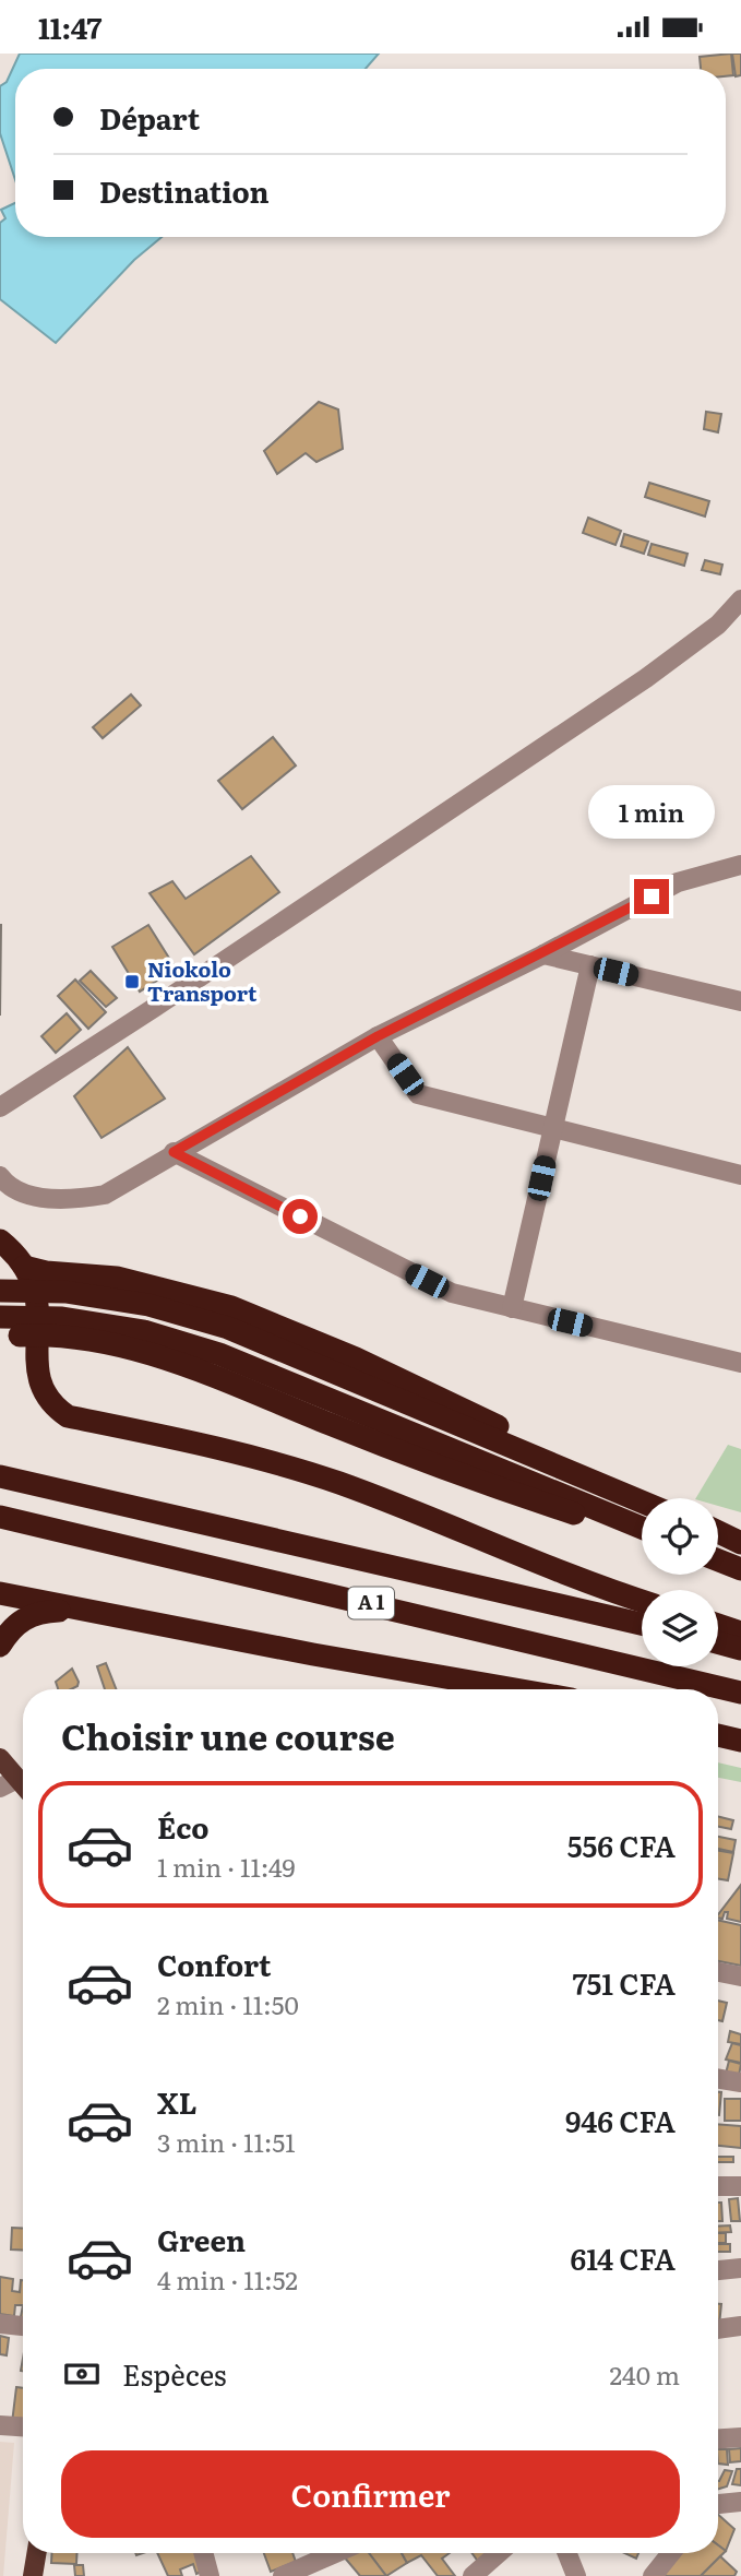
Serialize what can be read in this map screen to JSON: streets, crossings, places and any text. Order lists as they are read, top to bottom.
{
  "streets": {
    "highway": ["A 1"]
  },
  "places": {
    "transit": ["Niokolo Transport"]
  },
  "page": {
    "status": "11:47",
    "banner": ["Départ", "Destination"],
    "bubble": "1 min",
    "heading": "Choisir une course",
    "list": [
      {
        "name": "Éco",
        "note": "1 min · 11:49",
        "value": "556 CFA"
      },
      {
        "name": "Confort",
        "note": "2 min · 11:50",
        "value": "751 CFA"
      },
      {
        "name": "XL",
        "note": "3 min · 11:51",
        "value": "946 CFA"
      },
      {
        "name": "Green",
        "note": "4 min · 11:52",
        "value": "614 CFA"
      }
    ],
    "pay": ["Espèces", "240 m"],
    "buttons": "Confirmer"
  }
}
